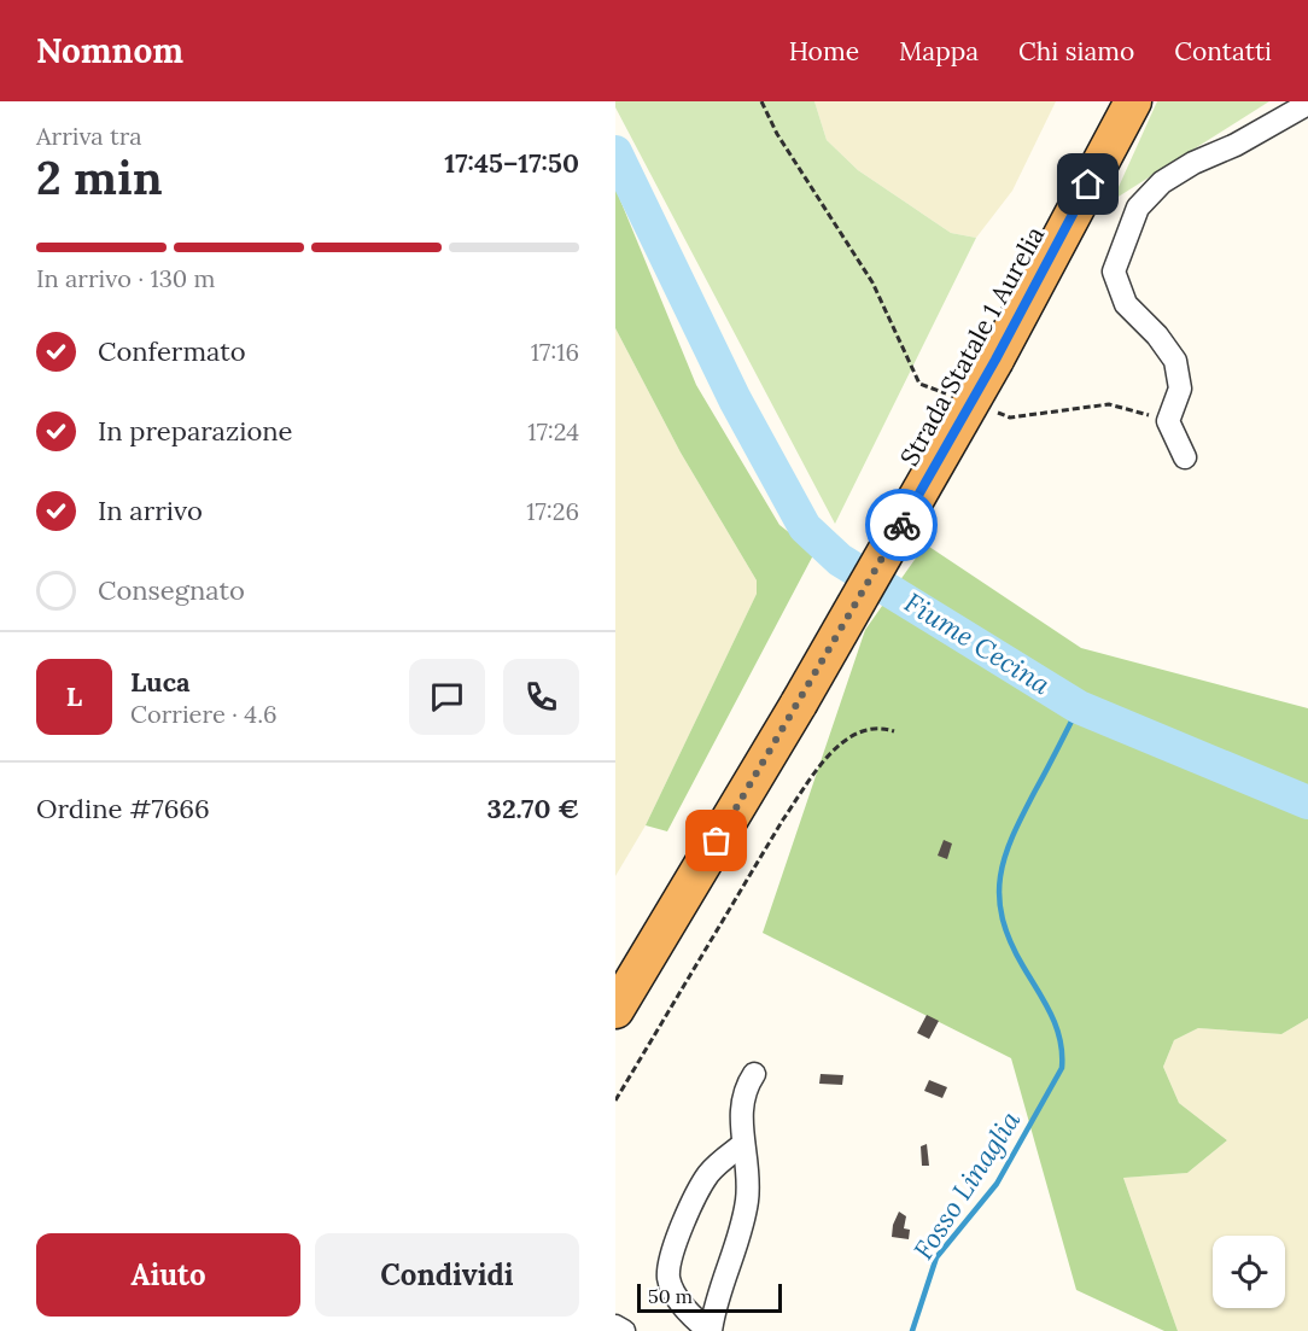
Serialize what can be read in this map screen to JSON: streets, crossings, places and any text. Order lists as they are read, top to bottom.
{
  "streets": {
    "highway": ["Strada Statale 1 Aurelia"]
  },
  "water": ["Fiume Cecina", "Fosso Linaglia"],
  "scale_bar": "50 m",
  "page": {
    "header": "Nomnom",
    "nav": [
      "Home",
      "Mappa",
      "Chi siamo",
      "Contatti"
    ],
    "heading": ["2 min", "Arriva tra", "17:45–17:50"],
    "panel": [
      "Luca",
      "Corriere · 4.6",
      "Ordine #7666",
      "32.70 €"
    ],
    "bar": "In arrivo · 130 m",
    "list": [
      ["Confermato", "17:16"],
      ["In preparazione", "17:24"],
      ["In arrivo", "17:26"],
      "Consegnato"
    ],
    "round": "L",
    "buttons": ["Aiuto", "Condividi"],
    "scale": "50 m"
  }
}
